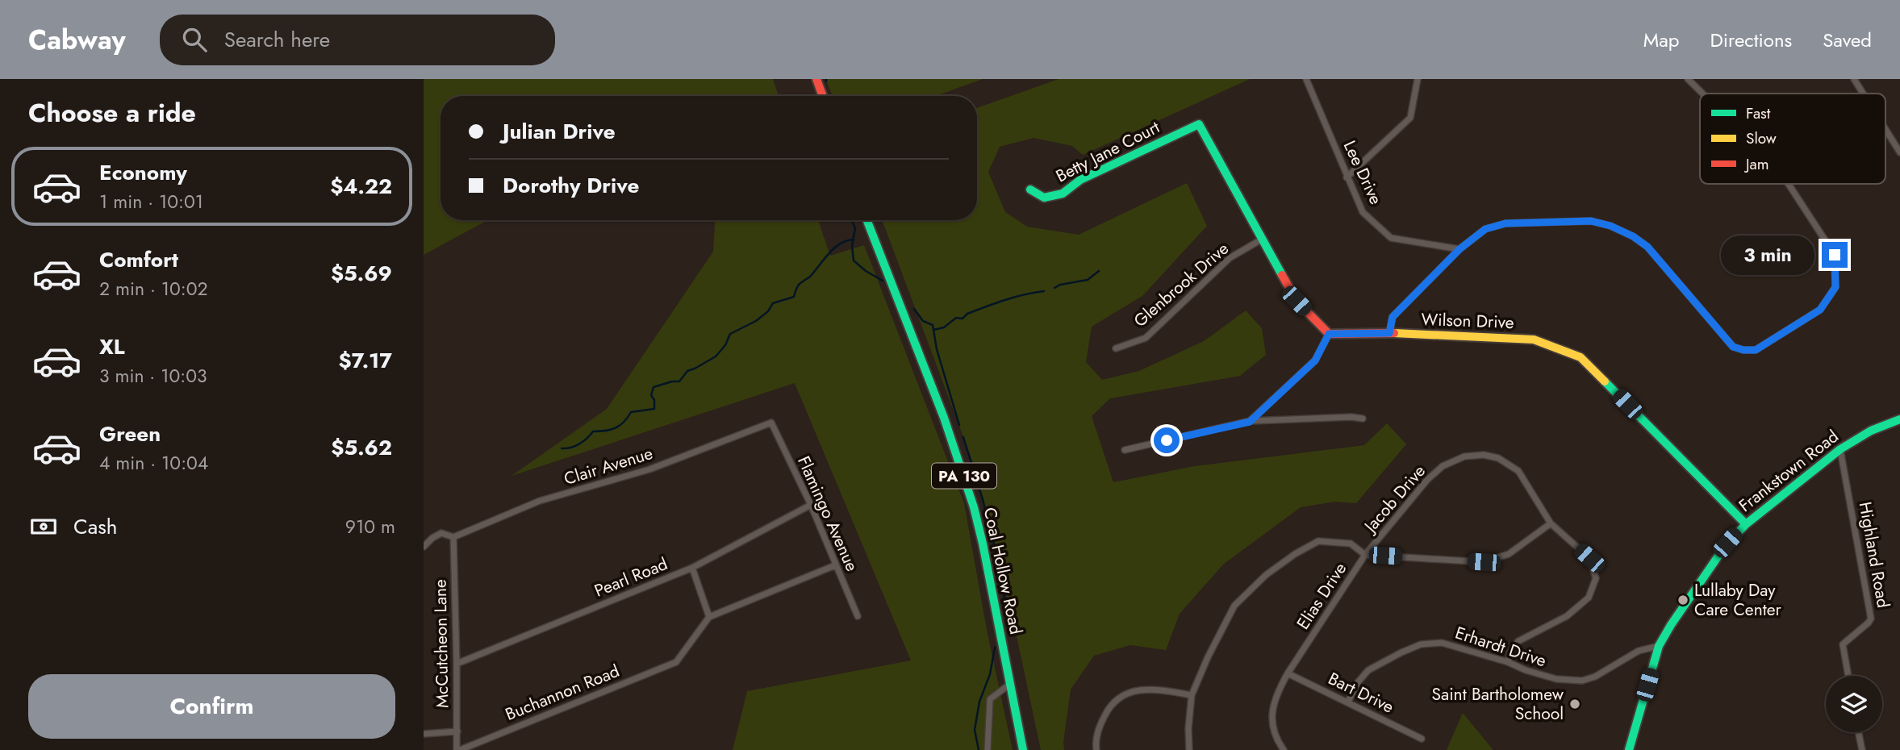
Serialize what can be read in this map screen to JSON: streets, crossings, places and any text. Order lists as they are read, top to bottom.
{
  "streets": {
    "main road": [
      "Betty Jane Court",
      "Wilson Drive",
      "Frankstown Road",
      "PA 130",
      "Coal Hollow Road"
    ],
    "street": [
      "Lee Drive",
      "Glenbrook Drive",
      "Clair Avenue",
      "Jacob Drive",
      "Flamingo Avenue",
      "Highland Road",
      "Pearl Road",
      "Elias Drive",
      "McCutcheon Lane",
      "Erhardt Drive",
      "Buchannon Road",
      "Bart Drive"
    ]
  },
  "crossings": [
    ["Betty Jane Court", "Glenbrook Drive"],
    ["Wilson Drive", "Frankstown Road"],
    ["Clair Avenue", "Flamingo Avenue"],
    ["Clair Avenue", "McCutcheon Lane"],
    ["Frankstown Road", "Highland Road"],
    ["Frankstown Road", "Erhardt Drive"],
    ["Jacob Drive", "Elias Drive"],
    ["Jacob Drive", "Erhardt Drive"],
    ["Flamingo Avenue", "Pearl Road"],
    ["Pearl Road", "McCutcheon Lane"],
    ["Elias Drive", "Bart Drive"],
    ["McCutcheon Lane", "Buchannon Road"],
    ["Erhardt Drive", "Bart Drive"]
  ],
  "places": ["Lullaby Day Care Center", "Saint Bartholomew School"],
  "legend": ["Fast", "Slow", "Jam"],
  "page": {
    "header": "Cabway",
    "search": "Search here",
    "nav": ["Map", "Directions", "Saved"],
    "heading": "Choose a ride",
    "banner": ["Julian Drive", "Dorothy Drive"],
    "list": [
      {
        "name": "Economy",
        "note": "1 min · 10:01",
        "value": "$4.22"
      },
      {
        "name": "Comfort",
        "note": "2 min · 10:02",
        "value": "$5.69"
      },
      {
        "name": "XL",
        "note": "3 min · 10:03",
        "value": "$7.17"
      },
      {
        "name": "Green",
        "note": "4 min · 10:04",
        "value": "$5.62"
      }
    ],
    "bubble": "3 min",
    "pay": ["Cash", "910 m"],
    "buttons": "Confirm"
  }
}
